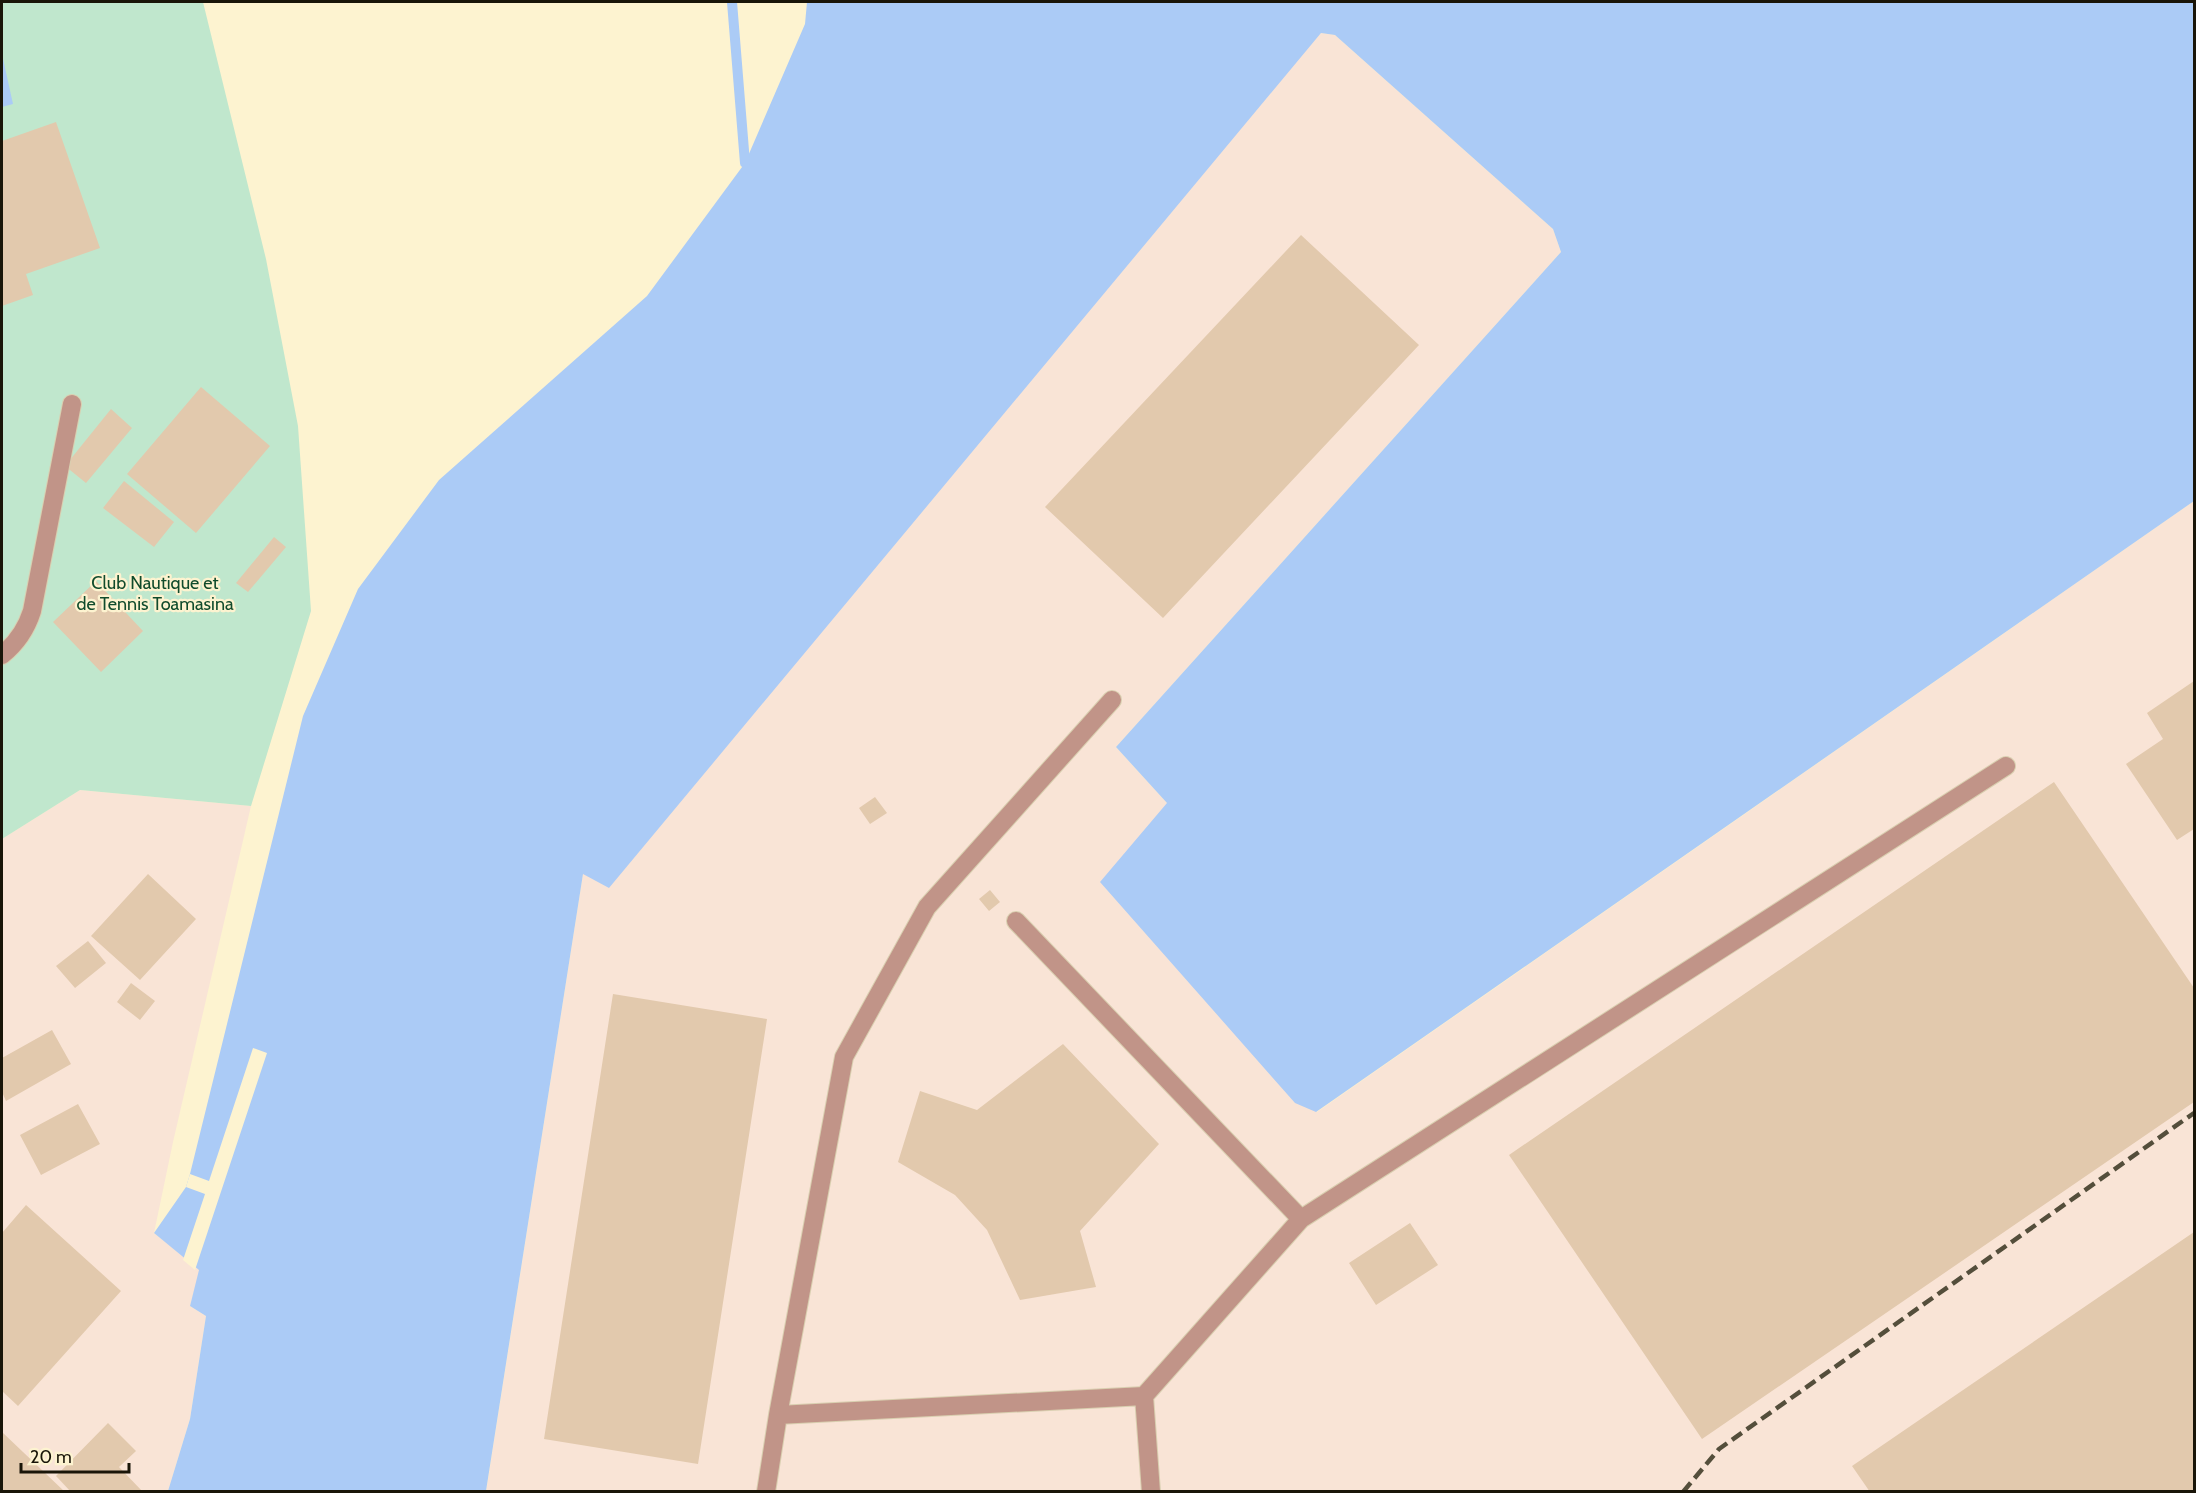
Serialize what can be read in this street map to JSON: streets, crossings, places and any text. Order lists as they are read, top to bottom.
{
  "parks": ["Club Nautique et de Tennis Toamasina"],
  "scale_bar": "20 m"
}
